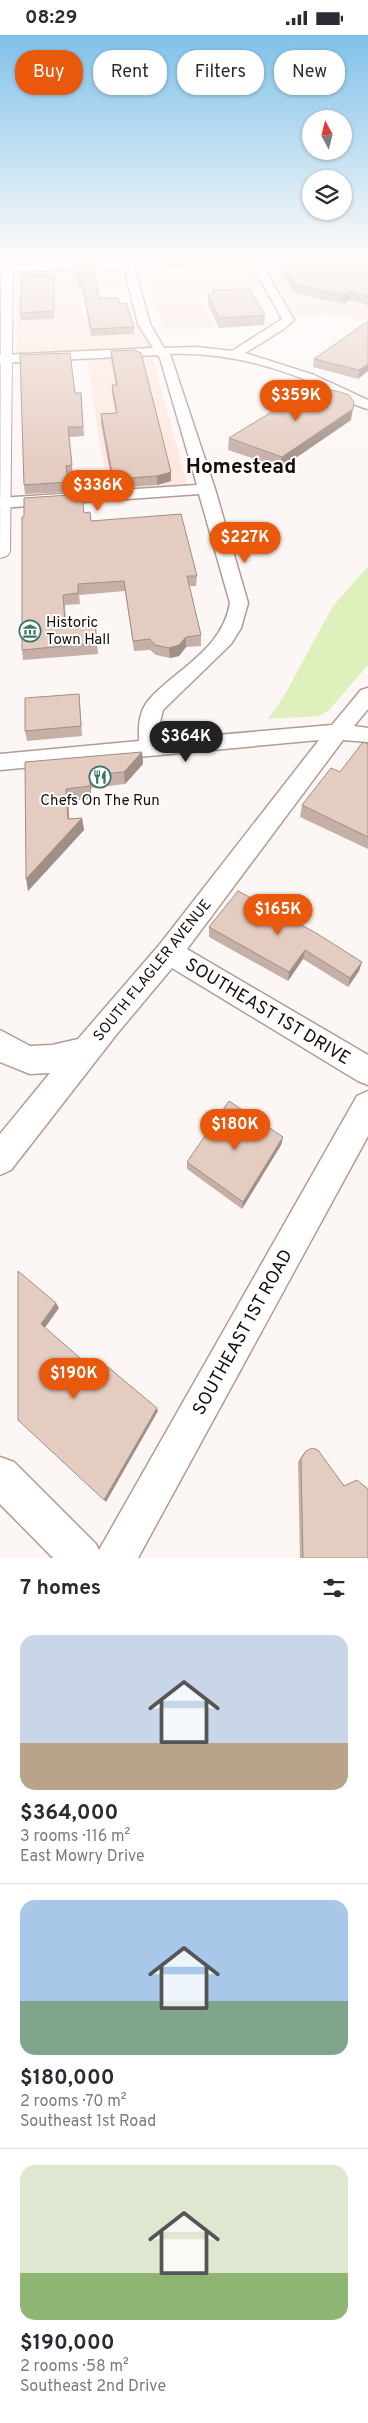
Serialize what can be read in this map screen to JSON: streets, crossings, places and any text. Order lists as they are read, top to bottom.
{
  "streets": {
    "street": ["SOUTH FLAGLER AVENUE", "SOUTHEAST 1ST DRIVE", "SOUTHEAST 1ST ROAD"]
  },
  "crossings": [
    ["SOUTH FLAGLER AVENUE", "SOUTHEAST 1ST DRIVE"]
  ],
  "districts": ["Homestead"],
  "places": {
    "museum": ["Historic Town Hall"],
    "restaurant": ["Chefs On The Run"]
  },
  "north": "top",
  "page": {
    "status": "08:29",
    "chip": [
      "Buy",
      "Rent",
      "Filters",
      "New"
    ],
    "price": [
      "$359K",
      "$336K",
      "$227K",
      "$364K",
      "$165K",
      "$180K",
      "$190K"
    ],
    "heading": "7 homes",
    "list": [
      {
        "name": "$364,000",
        "note": "3 rooms · 116 m² · East Mowry Drive"
      },
      {
        "name": "$180,000",
        "note": "2 rooms · 70 m² · Southeast 1st Road"
      },
      {
        "name": "$190,000",
        "note": "2 rooms · 58 m² · Southeast 2nd Drive"
      }
    ]
  }
}
